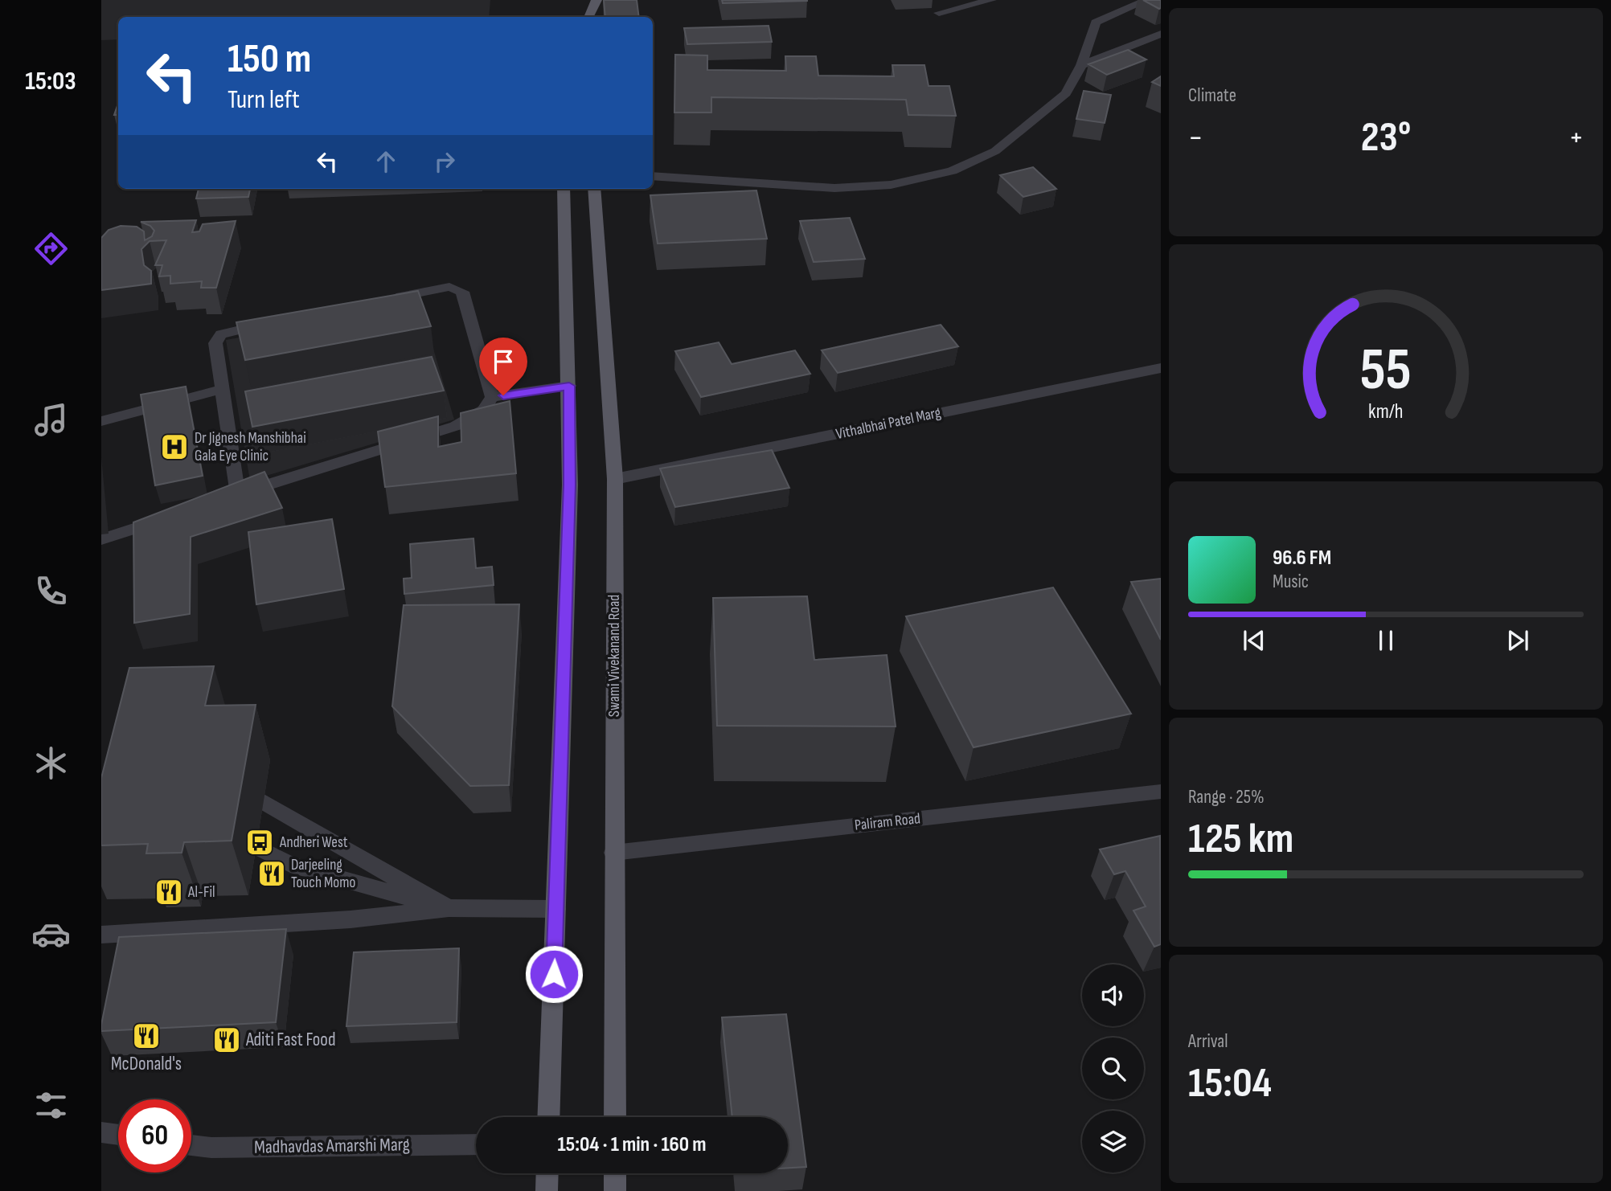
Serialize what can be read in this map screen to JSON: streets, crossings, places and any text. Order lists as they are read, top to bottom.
{
  "streets": {
    "main road": ["Swami Vivekanand Road"],
    "street": ["Vithalbhai Patel Marg", "Paliram Road", "Madhavdas Amarshi Marg"]
  },
  "crossings": [
    ["Vithalbhai Patel Marg", "Swami Vivekanand Road"],
    ["Swami Vivekanand Road", "Paliram Road"]
  ],
  "places": {
    "hospital": ["Dr Jignesh Manshibhai Gala Eye Clinic"],
    "bus stop": ["Andheri West"],
    "restaurant": [
      "Darjeeling Touch Momo",
      "Al-Fil",
      "McDonald's",
      "Aditi Fast Food"
    ]
  },
  "page": {
    "tabs": "15:03",
    "tile": [
      "Climate",
      ["Range · 25%", "125 km"],
      ["Arrival", "15:04"]
    ],
    "turn": ["150 m", "Turn left"],
    "heat": ["−", "23°", "+"],
    "song": ["96.6 FM", "Music"],
    "limit": "60",
    "trip": "15:04 · 1 min · 160 m",
    "gauge": ["55", "km/h"]
  }
}
